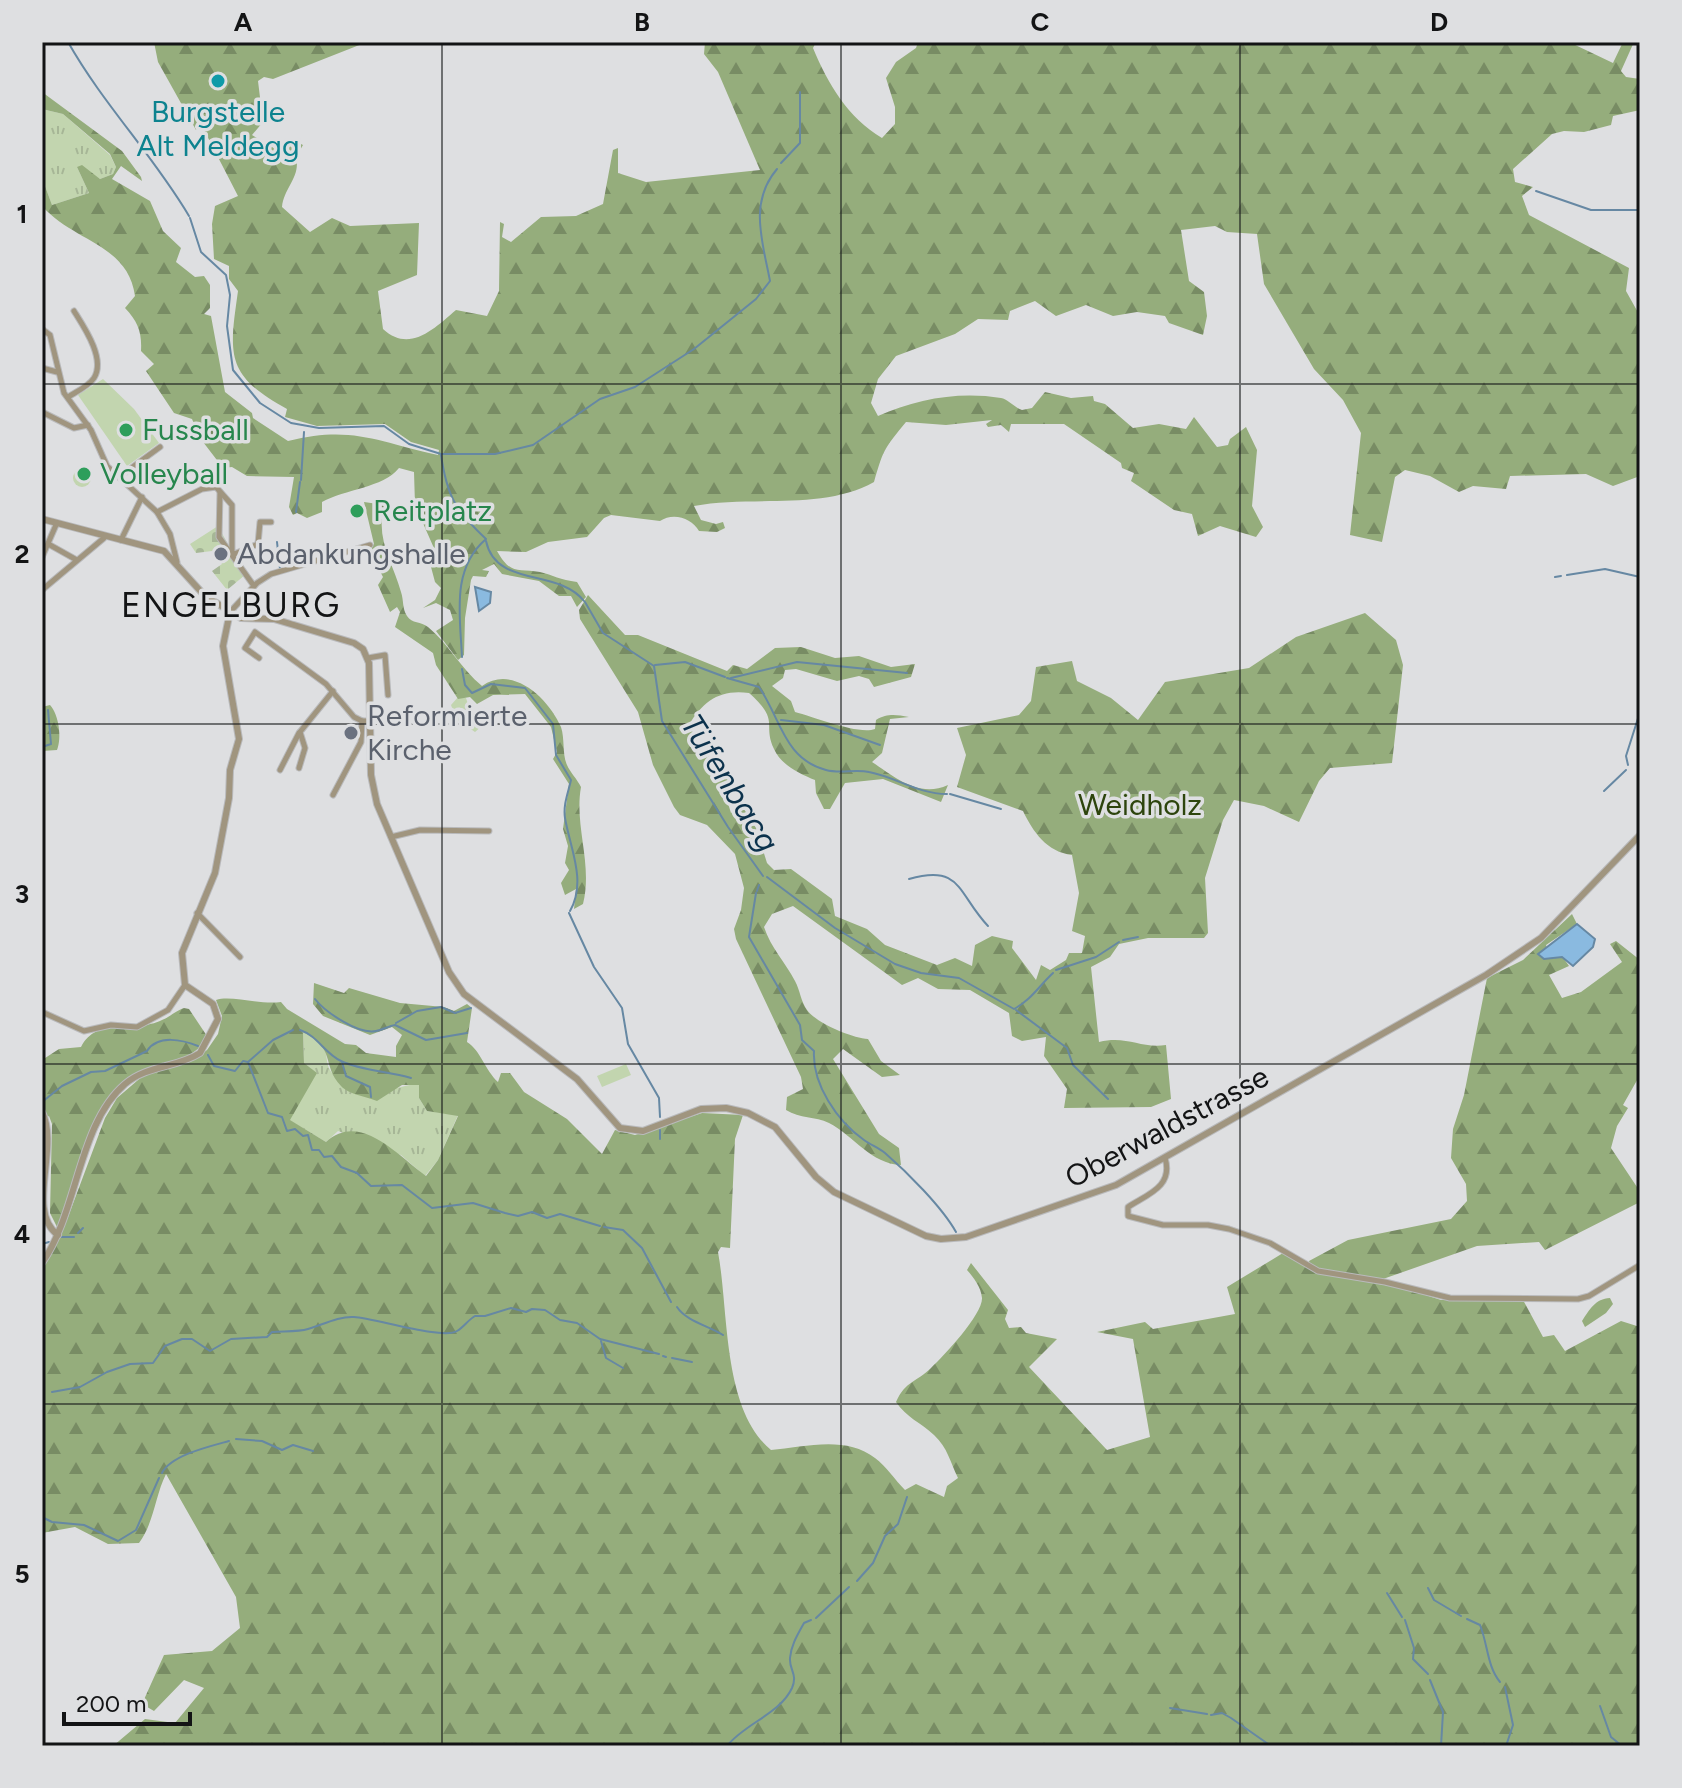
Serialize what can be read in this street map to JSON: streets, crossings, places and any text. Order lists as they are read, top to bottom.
{
  "streets": {
    "street": ["Oberwaldstrasse"]
  },
  "districts": ["ENGELBURG"],
  "water": ["Tüfenbacg"],
  "parks": ["Weidholz"],
  "places": [
    "Burgstelle Alt Meldegg",
    "Fussball",
    "Volleyball",
    "Reitplatz",
    "Abdankungshalle",
    "Reformierte Kirche"
  ],
  "scale_bar": "200 m",
  "grid": {
    "columns": [
      "A",
      "B",
      "C",
      "D"
    ],
    "rows": [
      "1",
      "2",
      "3",
      "4",
      "5"
    ]
  }
}
